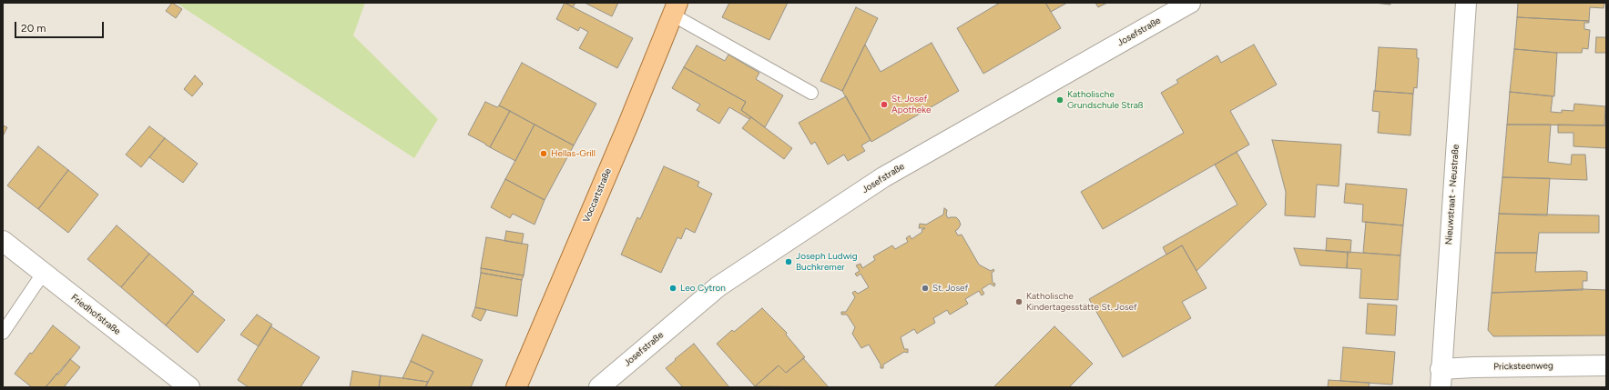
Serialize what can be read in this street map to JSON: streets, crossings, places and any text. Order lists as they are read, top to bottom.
{
  "streets": {
    "main road": ["Voccartstraße"],
    "street": [
      "Josefstraße",
      "Nieuwstraat - Neustraße",
      "Friedhofstraße",
      "Pricksteenweg"
    ]
  },
  "crossings": [
    ["Nieuwstraat - Neustraße", "Pricksteenweg"]
  ],
  "places": [
    "Katholische Grundschule Straß",
    "St. Josef Apotheke",
    "Hellas-Grill",
    "Joseph Ludwig Buchkremer",
    "Leo Cytron",
    "St. Josef",
    "Katholische Kindertagesstätte St. Josef"
  ],
  "scale_bar": "20 m"
}
